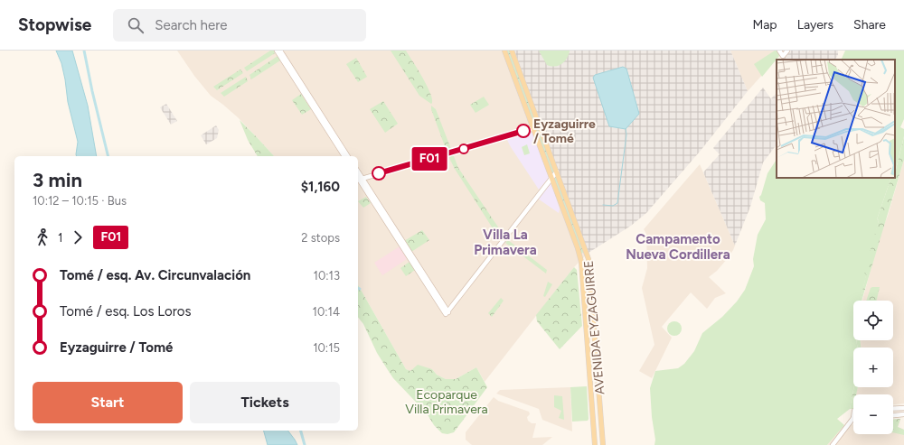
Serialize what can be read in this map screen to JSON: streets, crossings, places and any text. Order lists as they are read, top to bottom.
{
  "streets": {
    "main road": ["AVENIDA EYZAGUIRRE"]
  },
  "districts": ["Villa La Primavera", "Campamento Nueva Cordillera"],
  "parks": ["Ecoparque Villa Primavera"],
  "places": ["Eyzaguirre / Tomé"],
  "lines": ["bus line F01"],
  "page": {
    "header": "Stopwise",
    "search": "Search here",
    "nav": ["Map", "Layers", "Share"],
    "on_map": "F01",
    "heading": ["3 min", "10:12 – 10:15 · Bus", "$1,160"],
    "legs": ["1", "F01", "2 stops"],
    "list": [
      {
        "name": "Tomé / esq. Av. Circunvalación",
        "value": "10:13"
      },
      {
        "name": "Tomé / esq. Los Loros",
        "value": "10:14"
      },
      {
        "name": "Eyzaguirre / Tomé",
        "value": "10:15"
      }
    ],
    "map_buttons": ["+", "−"],
    "buttons": ["Start", "Tickets"]
  }
}
